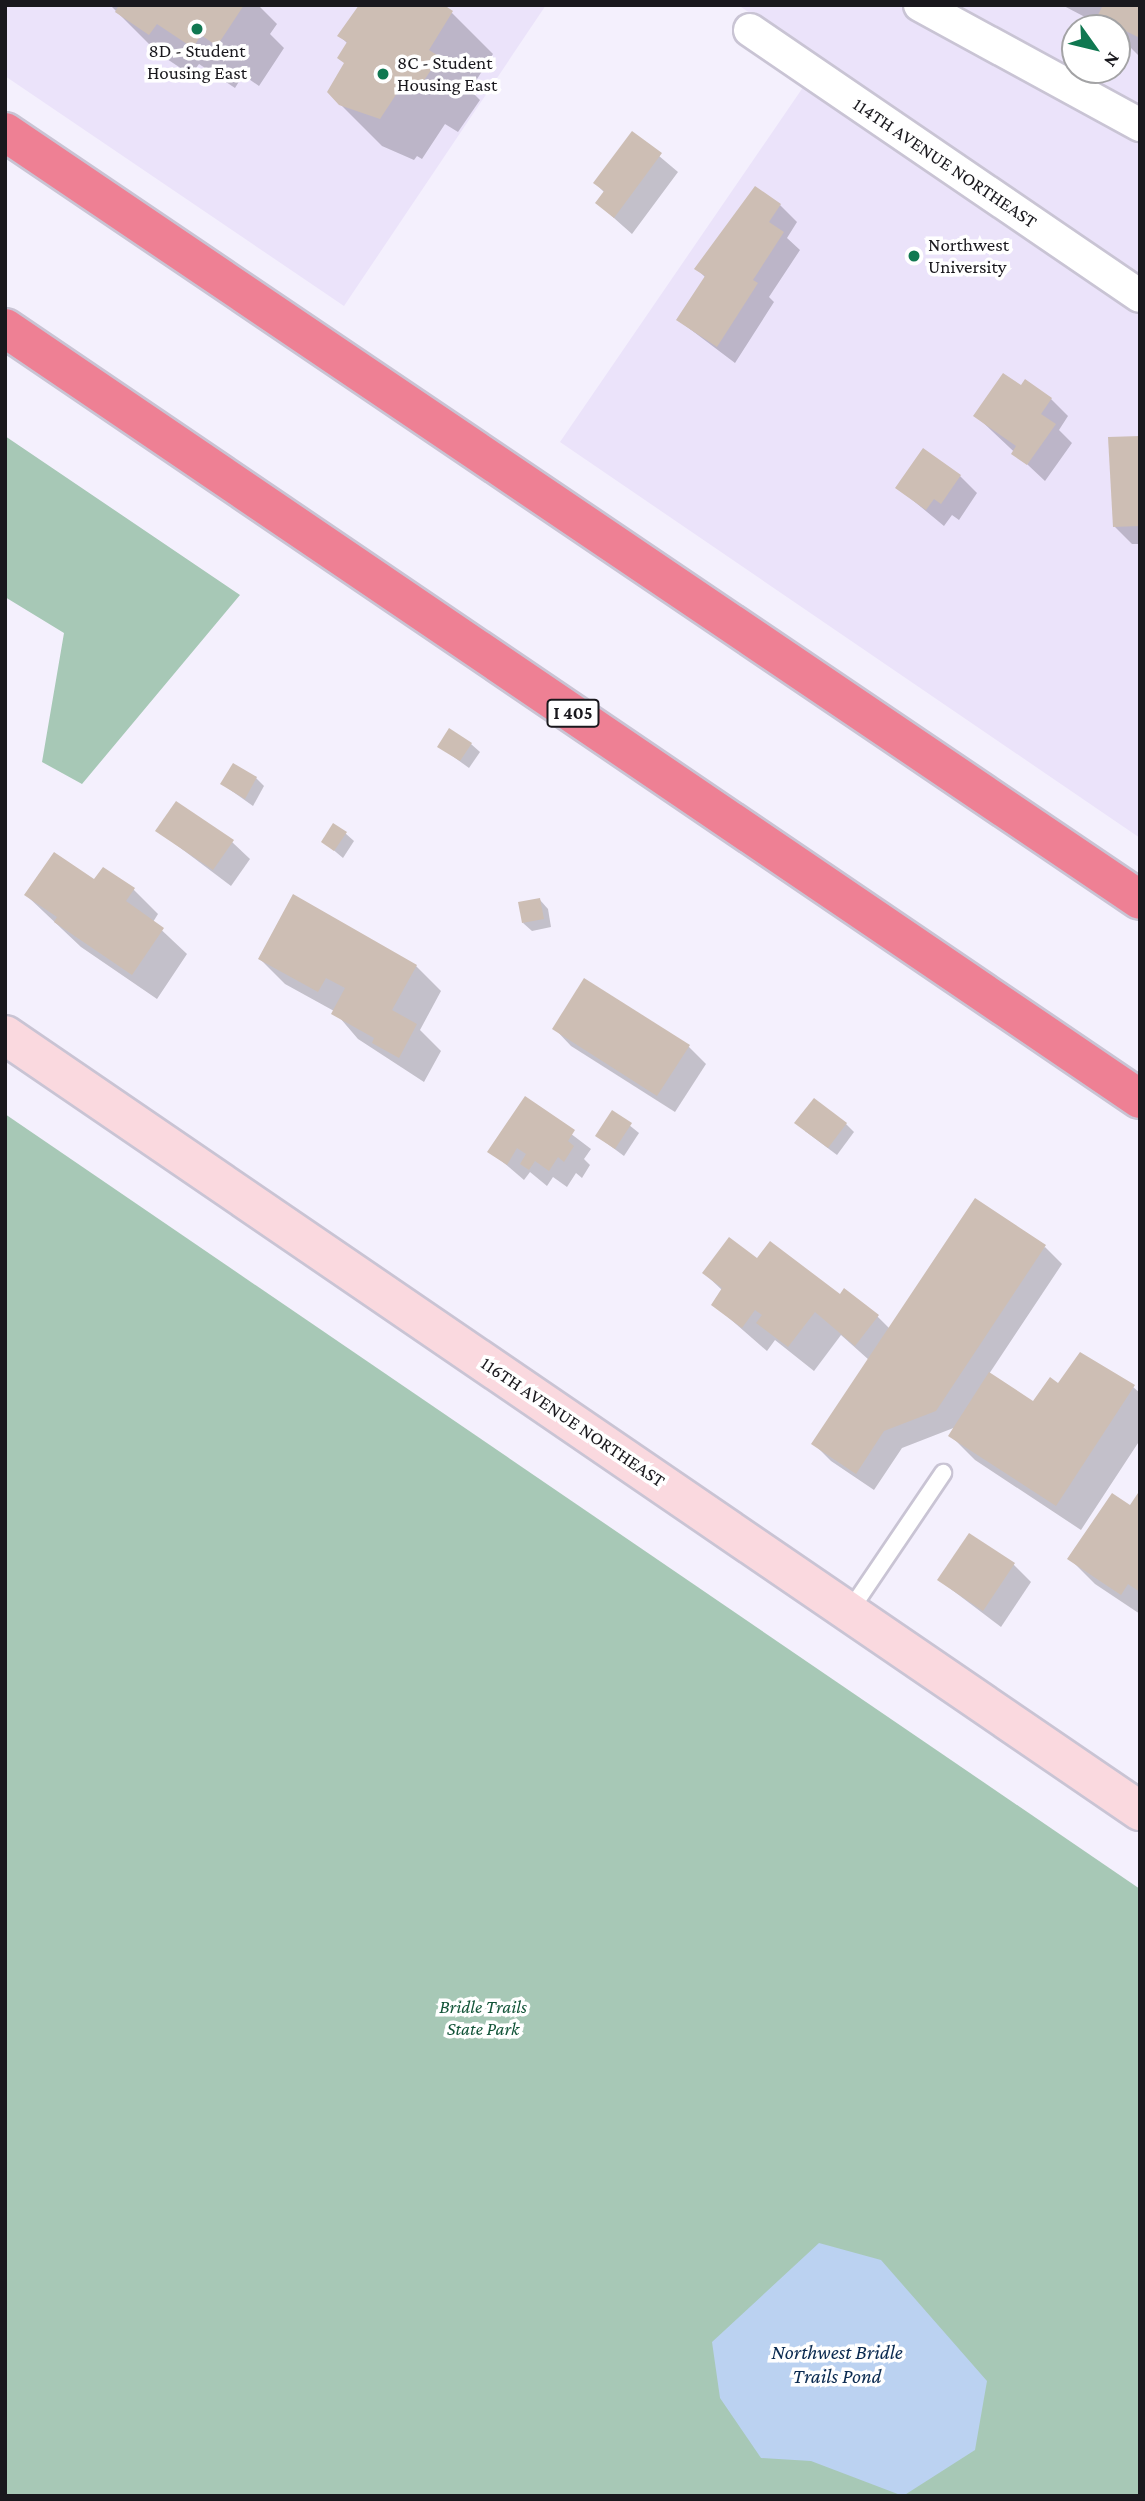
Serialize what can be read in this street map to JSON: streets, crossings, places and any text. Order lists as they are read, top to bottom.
{
  "streets": {
    "highway": ["I 405"],
    "street": ["114TH AVENUE NORTHEAST", "116TH AVENUE NORTHEAST"]
  },
  "water": ["Northwest Bridle Trails Pond"],
  "parks": ["Bridle Trails State Park"],
  "places": ["8D - Student Housing East", "8C - Student Housing East", "Northwest University"],
  "north": "bottom right"
}
